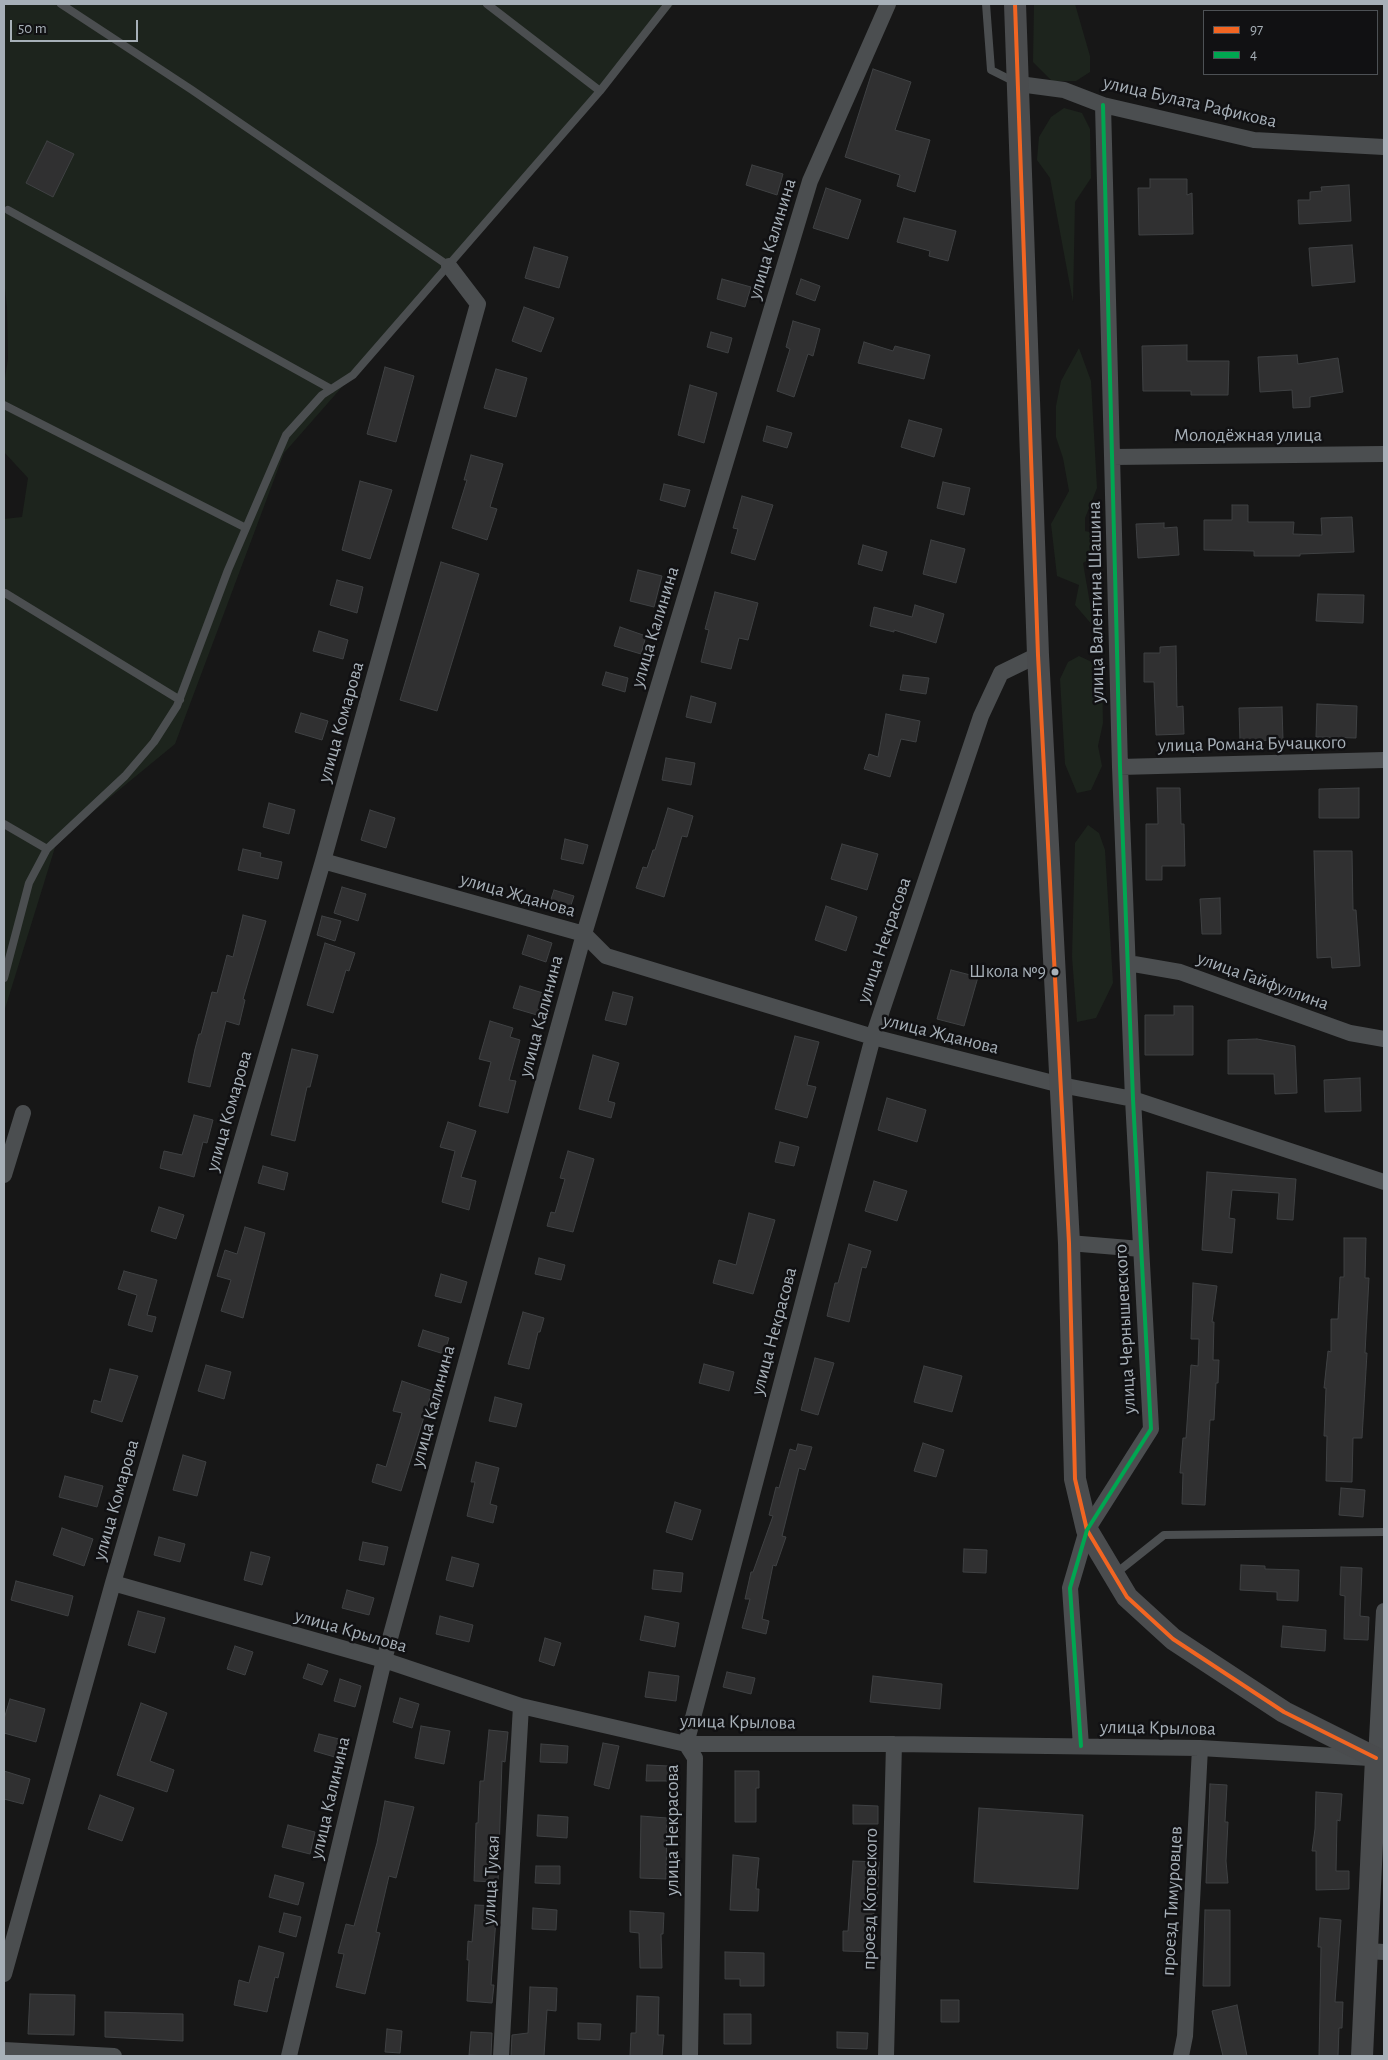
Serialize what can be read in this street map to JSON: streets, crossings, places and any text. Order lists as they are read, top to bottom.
{
  "streets": {
    "street": [
      "улица Булата Рафикова",
      "улица Калинина",
      "Молодёжная улица",
      "улица Валентина Шашина",
      "улица Комарова",
      "улица Романа Бучацкого",
      "улица Жданова",
      "улица Некрасова",
      "улица Гайфуллина",
      "улица Чернышевского",
      "улица Крылова",
      "улица Тукая",
      "проезд Котовского",
      "проезд Тимуровцев"
    ]
  },
  "crossings": [
    ["улица Булата Рафикова", "улица Валентина Шашина"],
    ["улица Калинина", "улица Жданова"],
    ["улица Калинина", "улица Крылова"],
    ["Молодёжная улица", "улица Валентина Шашина"],
    ["улица Валентина Шашина", "улица Романа Бучацкого"],
    ["улица Валентина Шашина", "улица Жданова"],
    ["улица Валентина Шашина", "улица Гайфуллина"],
    ["улица Валентина Шашина", "улица Чернышевского"],
    ["улица Комарова", "улица Жданова"],
    ["улица Комарова", "улица Крылова"],
    ["улица Жданова", "улица Некрасова"],
    ["улица Жданова", "улица Чернышевского"],
    ["улица Некрасова", "улица Крылова"],
    ["улица Чернышевского", "улица Крылова"],
    ["улица Крылова", "улица Тукая"],
    ["улица Крылова", "проезд Котовского"],
    ["улица Крылова", "проезд Тимуровцев"]
  ],
  "places": ["Школа №9"],
  "lines": ["transit line 97", "transit line 4"],
  "legend": ["97", "4"],
  "scale_bar": "50 m"
}
